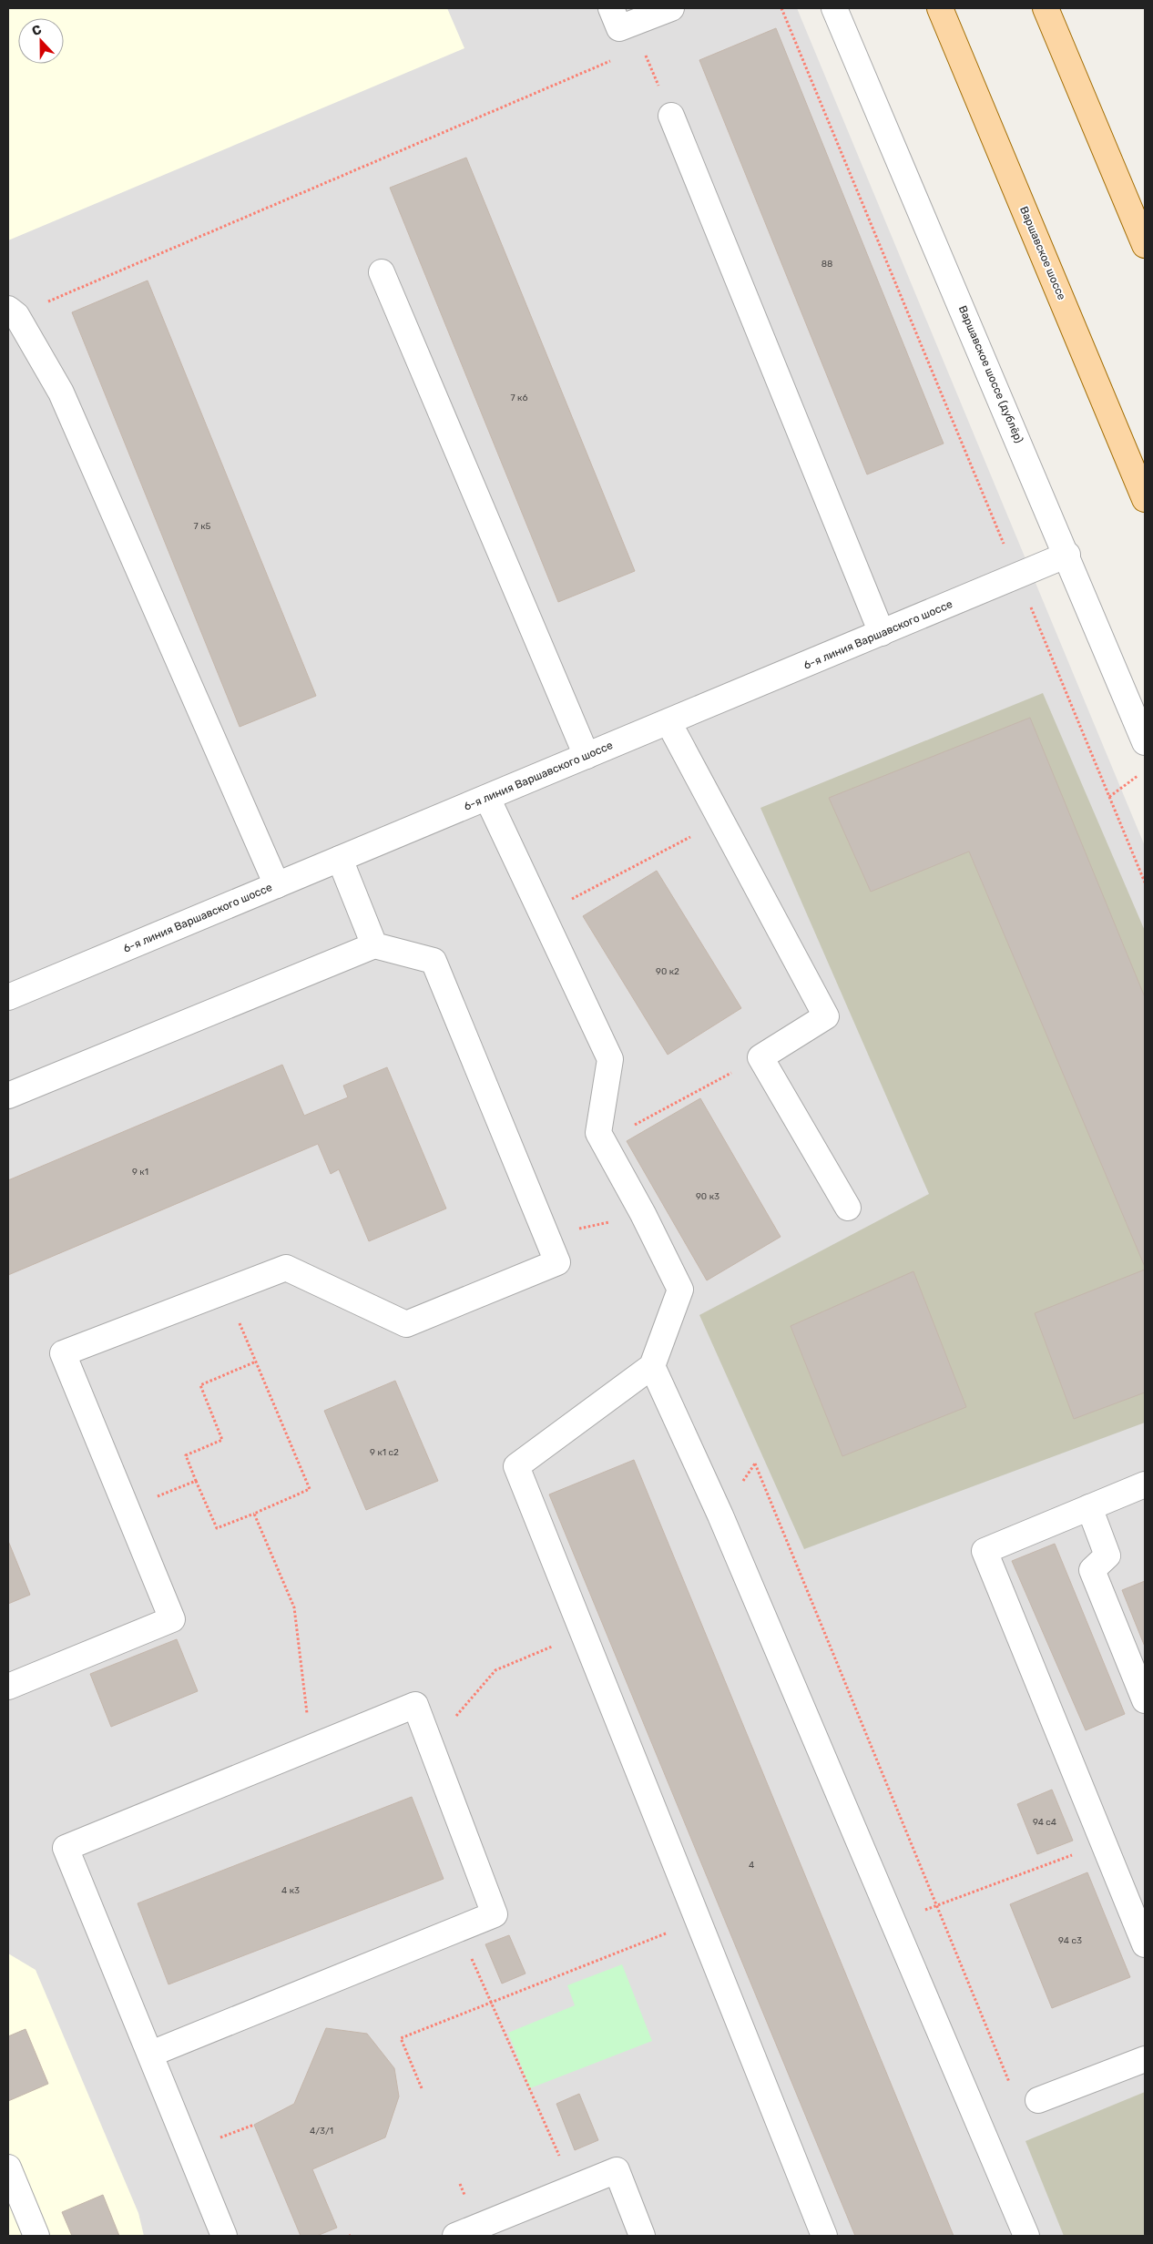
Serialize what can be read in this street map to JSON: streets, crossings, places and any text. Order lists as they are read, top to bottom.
{
  "streets": {
    "main road": ["Варшавское шоссе"],
    "street": ["Варшавское шоссе (дублёр)", "6-я линия Варшавского шоссе"]
  },
  "crossings": [
    ["Варшавское шоссе (дублёр)", "6-я линия Варшавского шоссе"]
  ],
  "house_numbers": [
    "88",
    "7 к6",
    "7 к5",
    "90 к2",
    "9 к1",
    "90 к3",
    "9 к1 с2",
    "94 с4",
    "4",
    "4 к3",
    "94 с3",
    "4/3/1"
  ],
  "north": "top"
}
